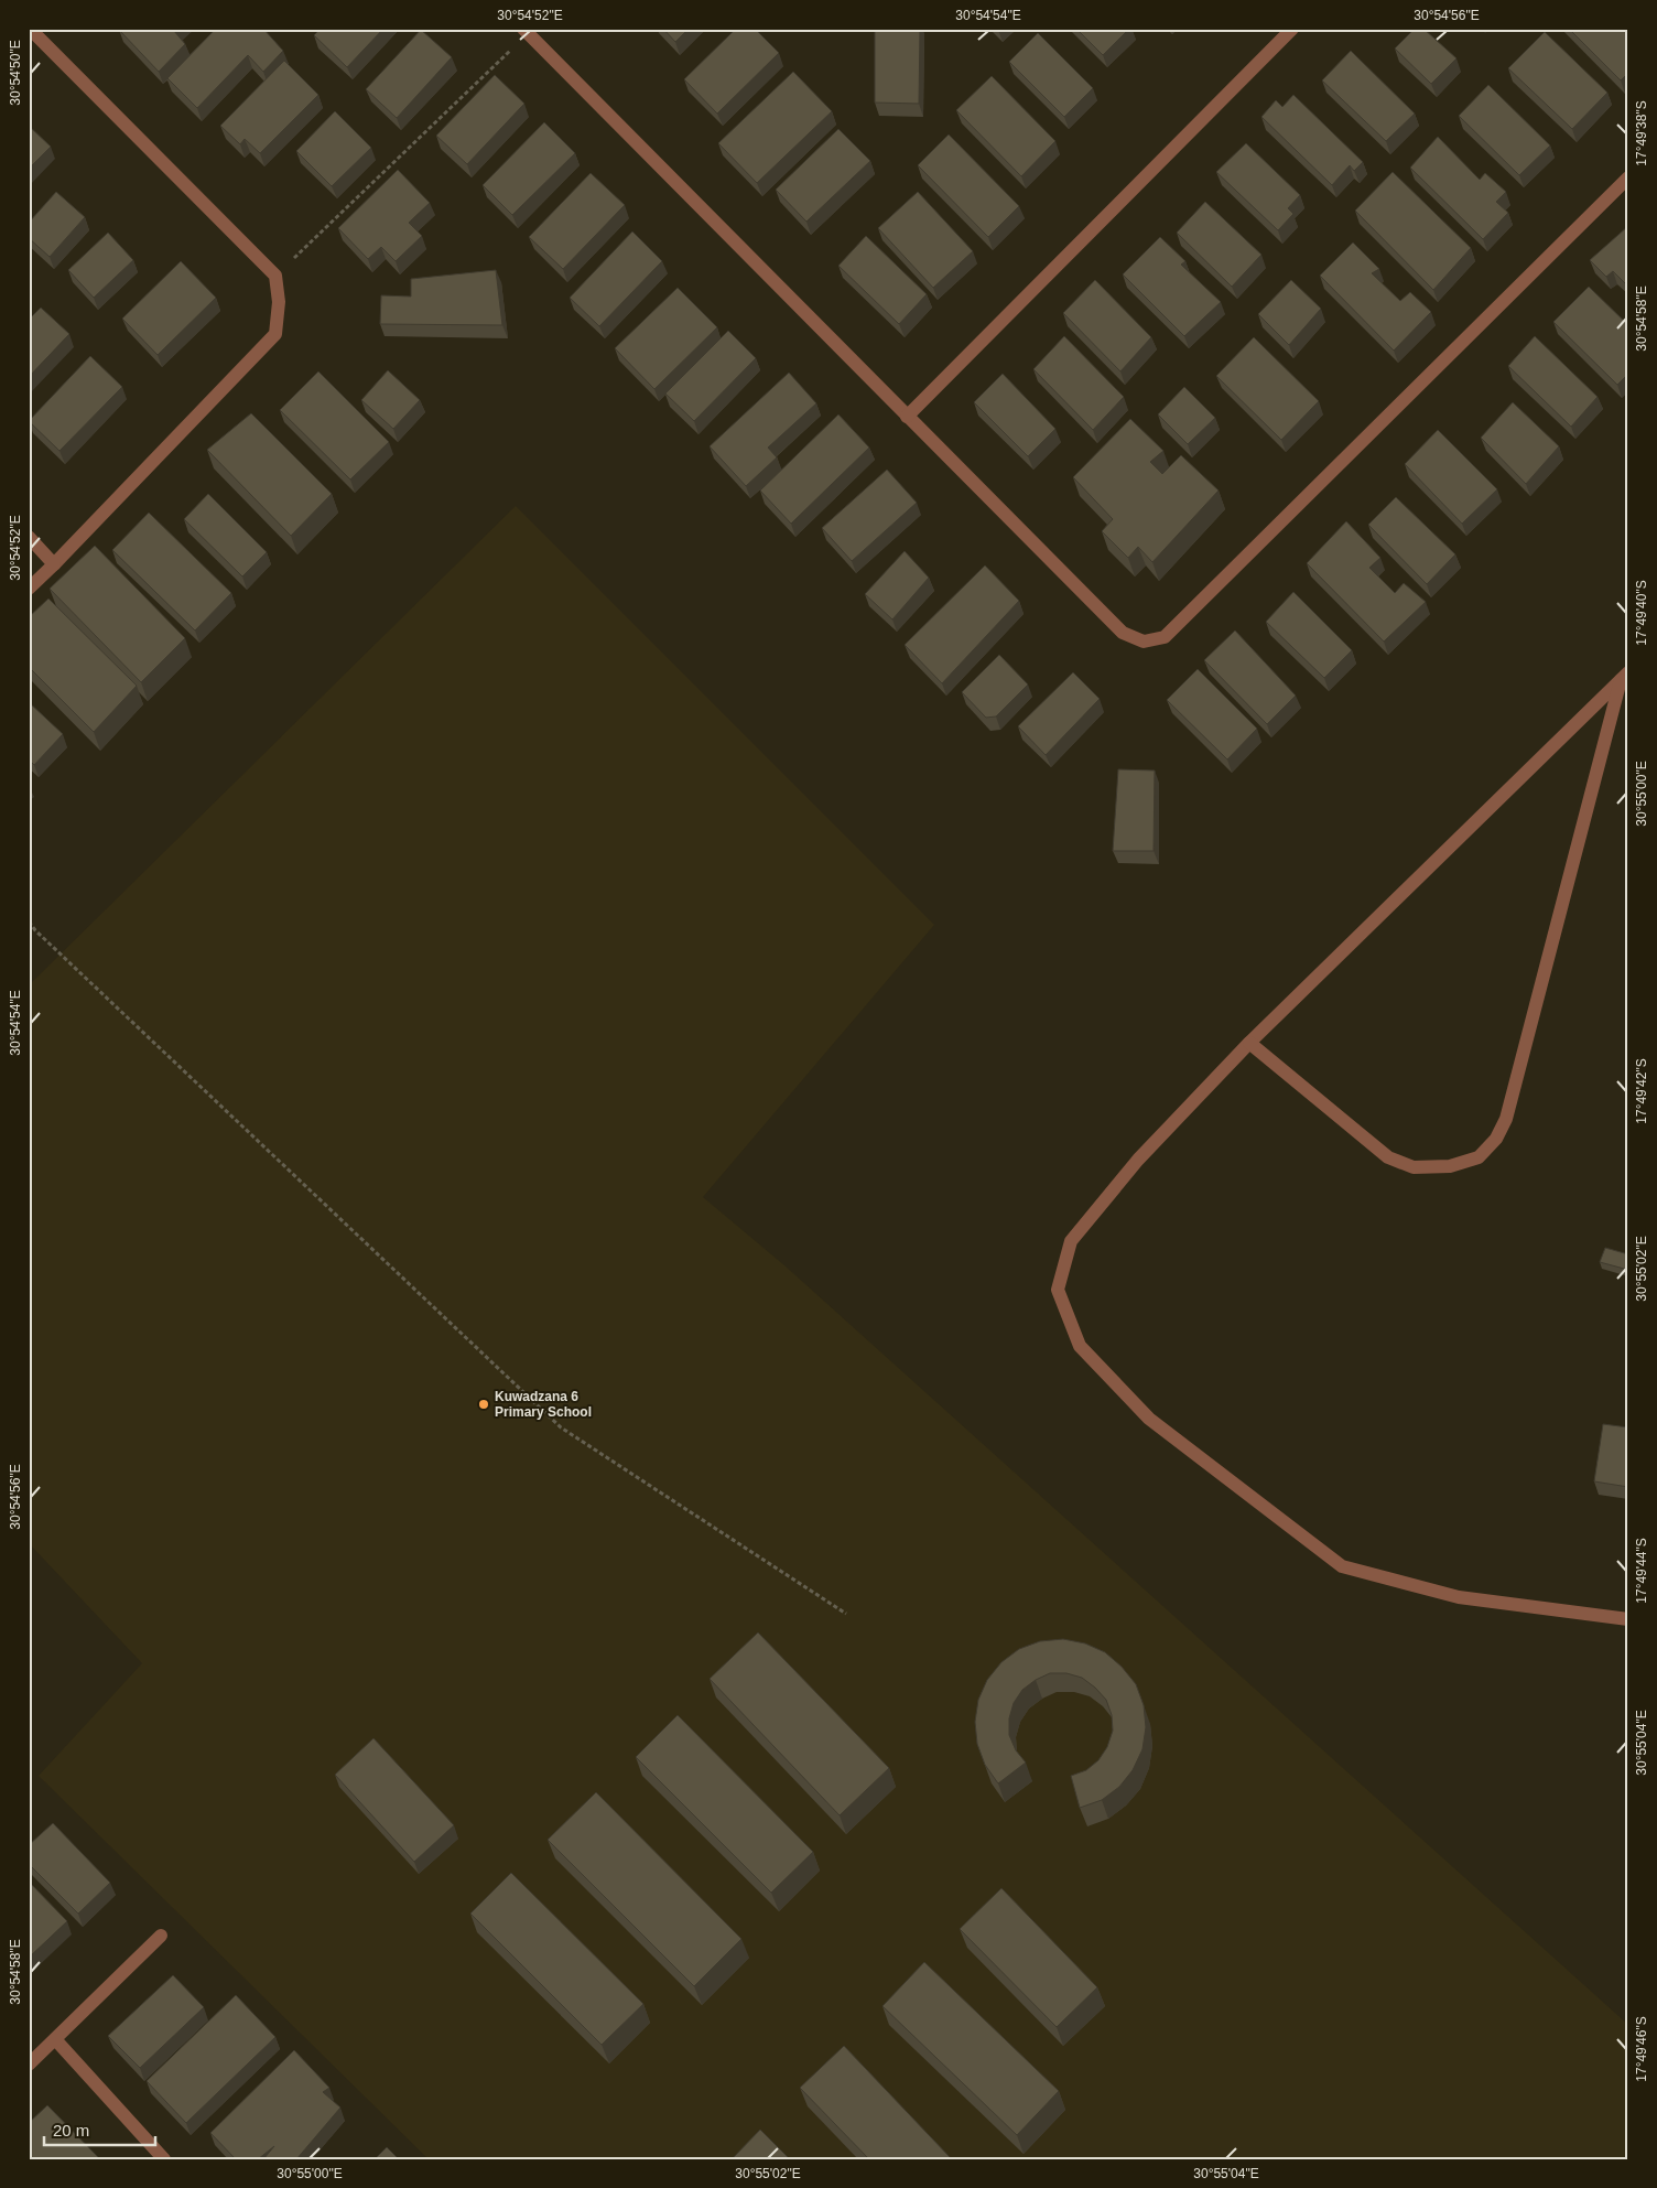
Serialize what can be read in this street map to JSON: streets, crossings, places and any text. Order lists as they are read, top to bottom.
{
  "places": ["Kuwadzana 6 Primary School"],
  "scale_bar": "20 m",
  "coordinates": [
    "30°54'52\"E",
    "30°54'54\"E",
    "30°54'56\"E",
    "30°54'50\"E",
    "17°49'38\"S",
    "30°54'58\"E",
    "17°49'40\"S",
    "30°55'00\"E",
    "17°49'42\"S",
    "30°55'02\"E",
    "17°49'44\"S",
    "30°55'04\"E",
    "17°49'46\"S"
  ]
}
